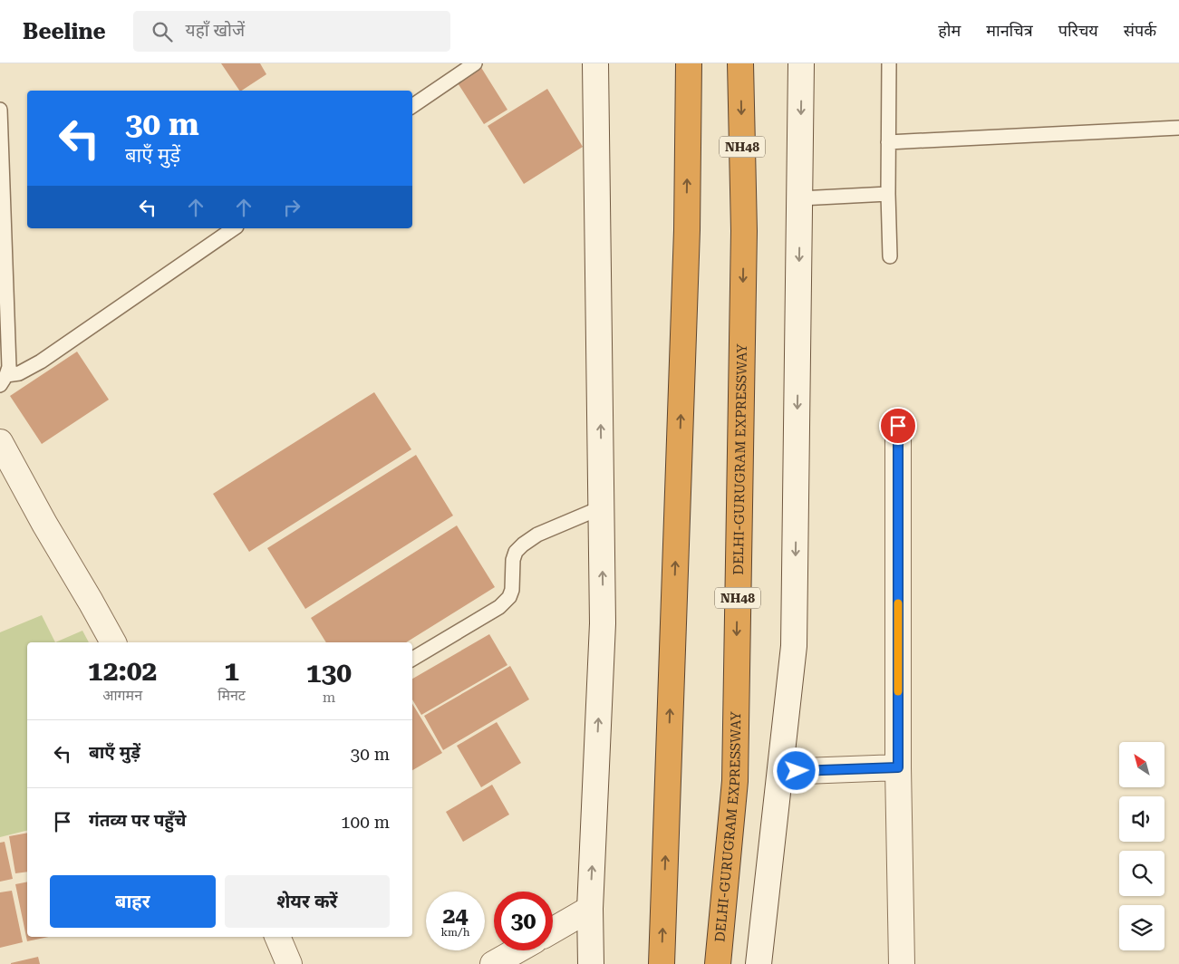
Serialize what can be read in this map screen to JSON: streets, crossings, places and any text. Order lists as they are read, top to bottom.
{
  "streets": {
    "highway": ["NH48", "DELHI-GURUGRAM EXPRESSWAY"]
  },
  "north": "top left",
  "page": {
    "header": "Beeline",
    "search": "यहाँ खोजें",
    "nav": [
      "होम",
      "मानचित्र",
      "परिचय",
      "संपर्क"
    ],
    "turn": ["30 m", "बाएँ मुड़ें"],
    "eta": [
      "12:02",
      "आगमन",
      "1",
      "मिनट",
      "130",
      "m"
    ],
    "list": [
      {
        "name": "बाएँ मुड़ें",
        "value": "30 m"
      },
      {
        "name": "गंतव्य पर पहुँचे",
        "value": "100 m"
      }
    ],
    "buttons": ["बाहर", "शेयर करें"],
    "speed": "24 km/h",
    "limit": "30"
  }
}
